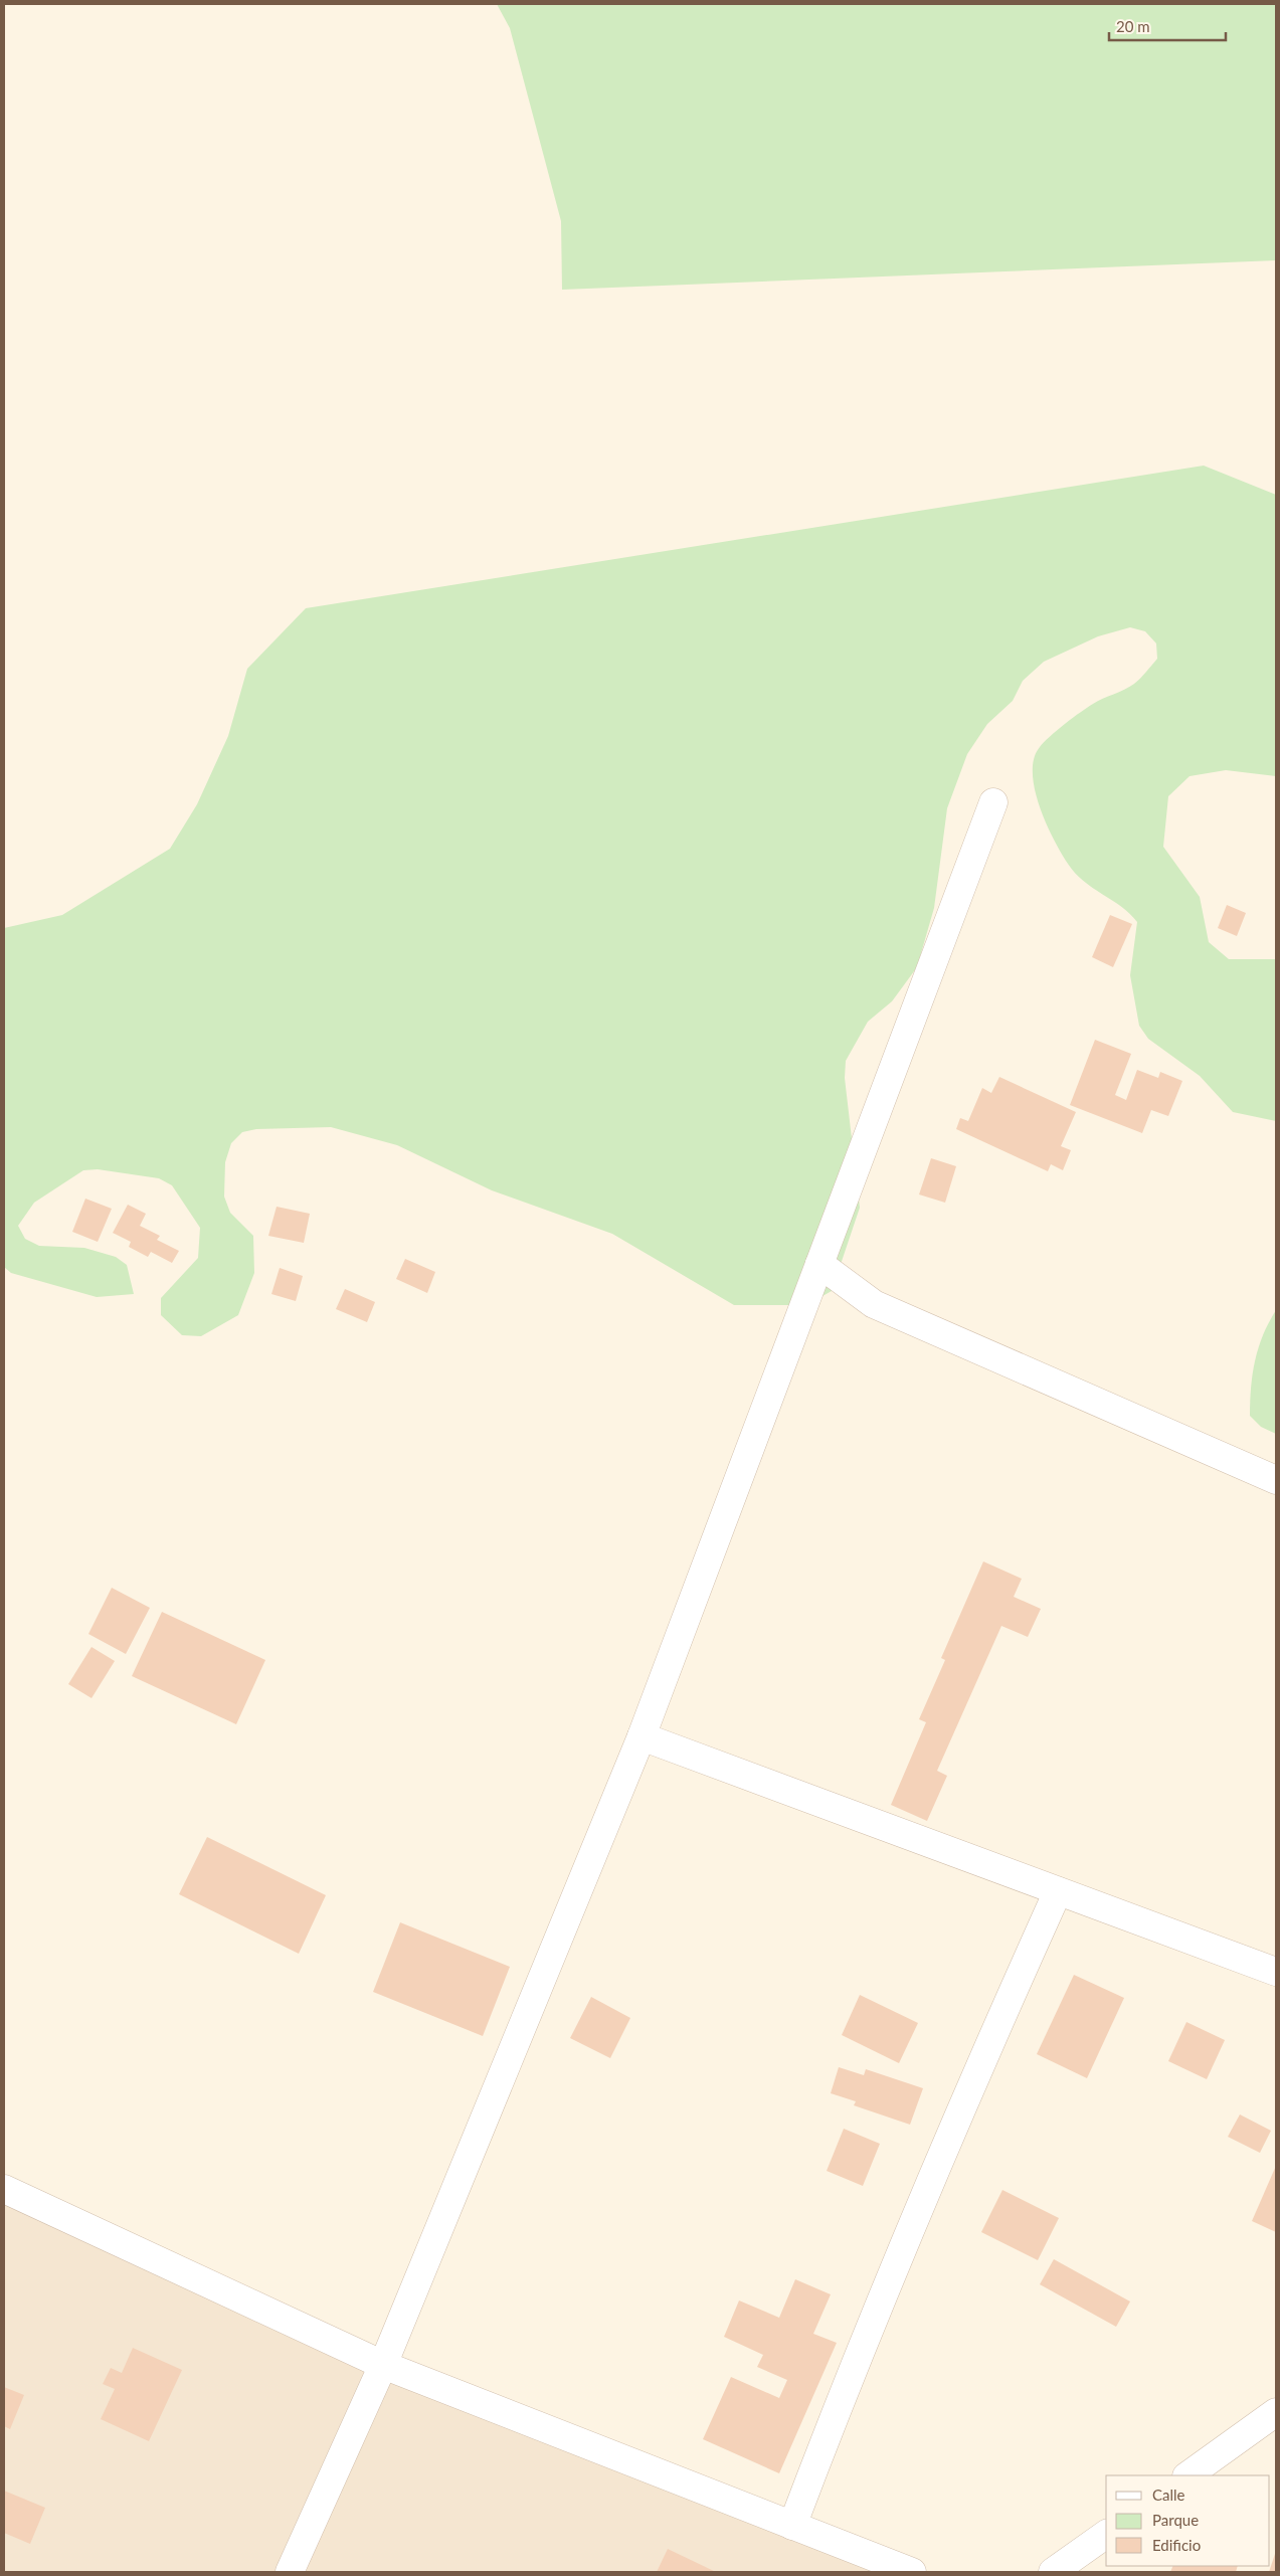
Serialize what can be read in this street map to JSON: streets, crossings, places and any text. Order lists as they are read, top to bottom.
{
  "legend": ["Calle", "Parque", "Edificio"],
  "scale_bar": "20 m"
}
